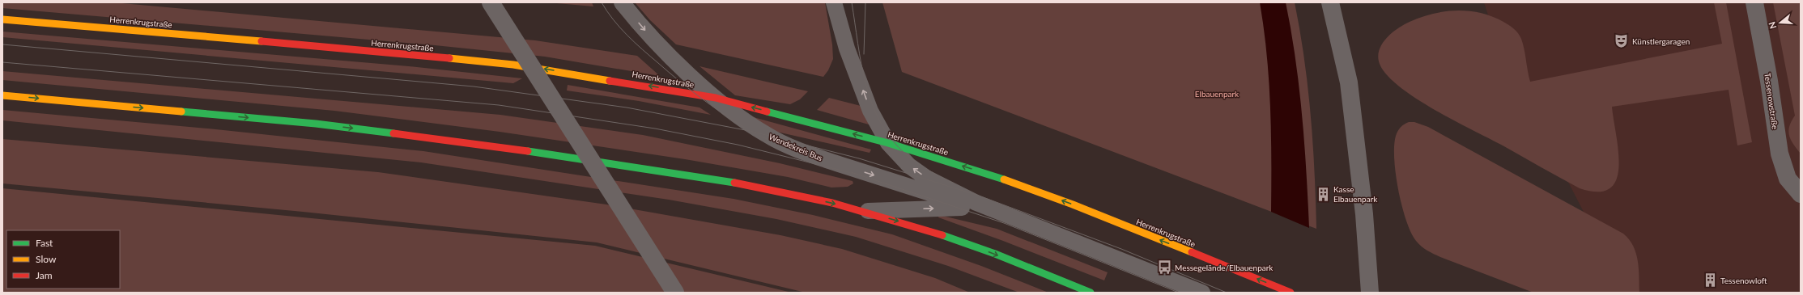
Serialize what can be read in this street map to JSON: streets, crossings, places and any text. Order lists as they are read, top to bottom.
{
  "streets": {
    "street": ["Herrenkrugstraße", "Tessenowstraße"],
    "lane": ["Wendekreis Bus"]
  },
  "crossings": [
    ["Herrenkrugstraße", "Wendekreis Bus"]
  ],
  "one_way": ["Herrenkrugstraße", "Wendekreis Bus"],
  "parks": ["Elbauenpark"],
  "places": {
    "theatre": ["Künstlergaragen"],
    "building": ["Kasse Elbauenpark", "Tessenowloft"],
    "bus stop": ["Messegelände/Elbauenpark"]
  },
  "legend": ["Fast", "Slow", "Jam"],
  "north": "left"
}
